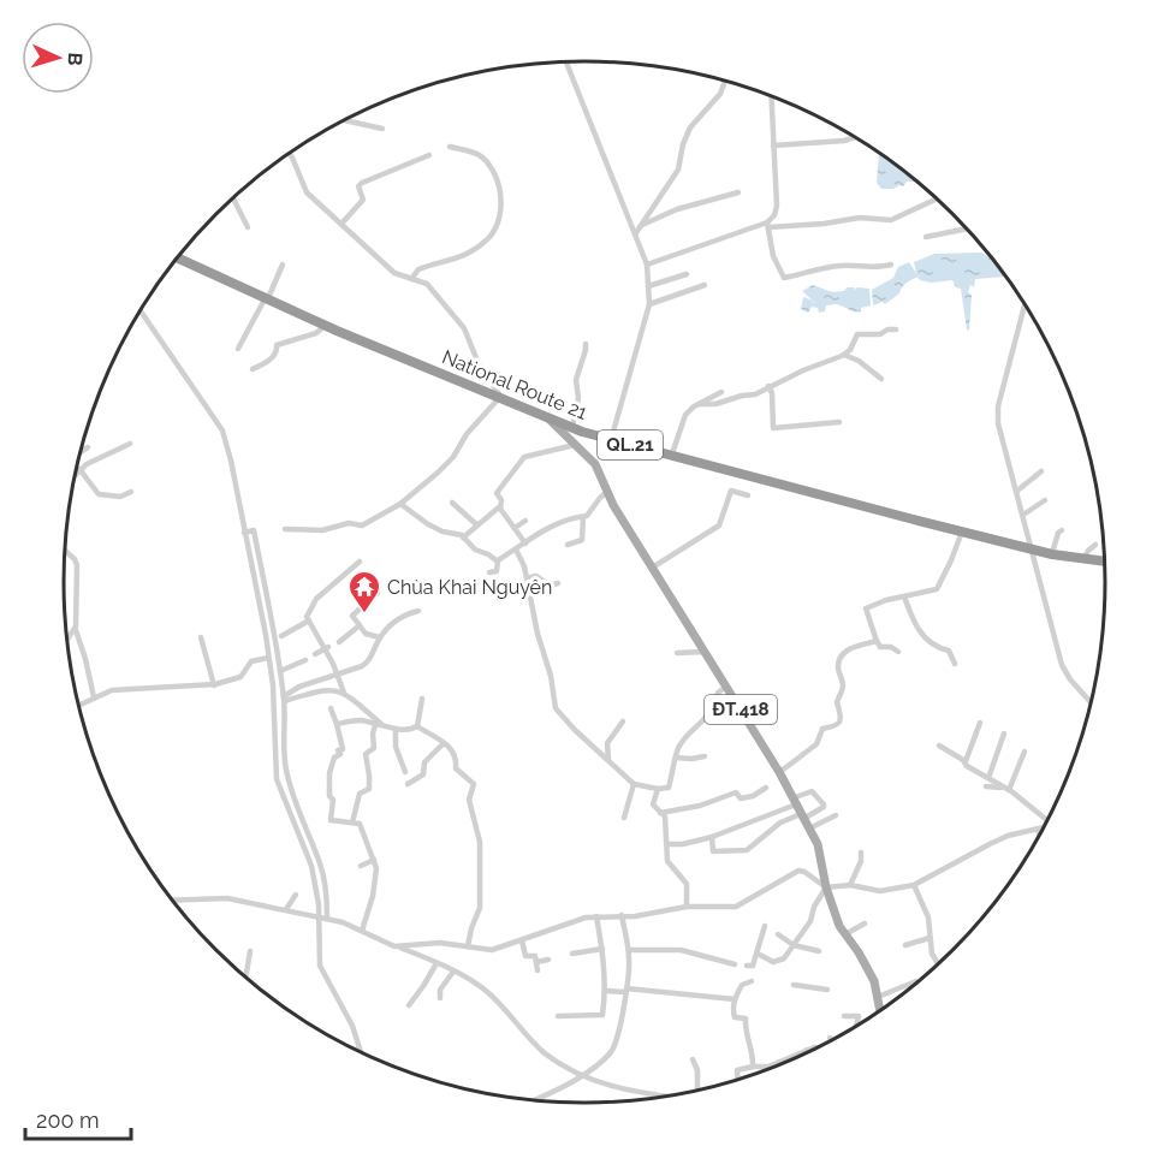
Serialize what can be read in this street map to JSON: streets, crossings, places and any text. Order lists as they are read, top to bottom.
{
  "streets": {
    "highway": ["National Route 21", "QL.21"],
    "main road": ["ĐT.418"]
  },
  "crossings": [
    ["National Route 21", "ĐT.418"]
  ],
  "places": {
    "temple": ["Chùa Khai Nguyên"]
  },
  "scale_bar": "200 m",
  "north": "right"
}
